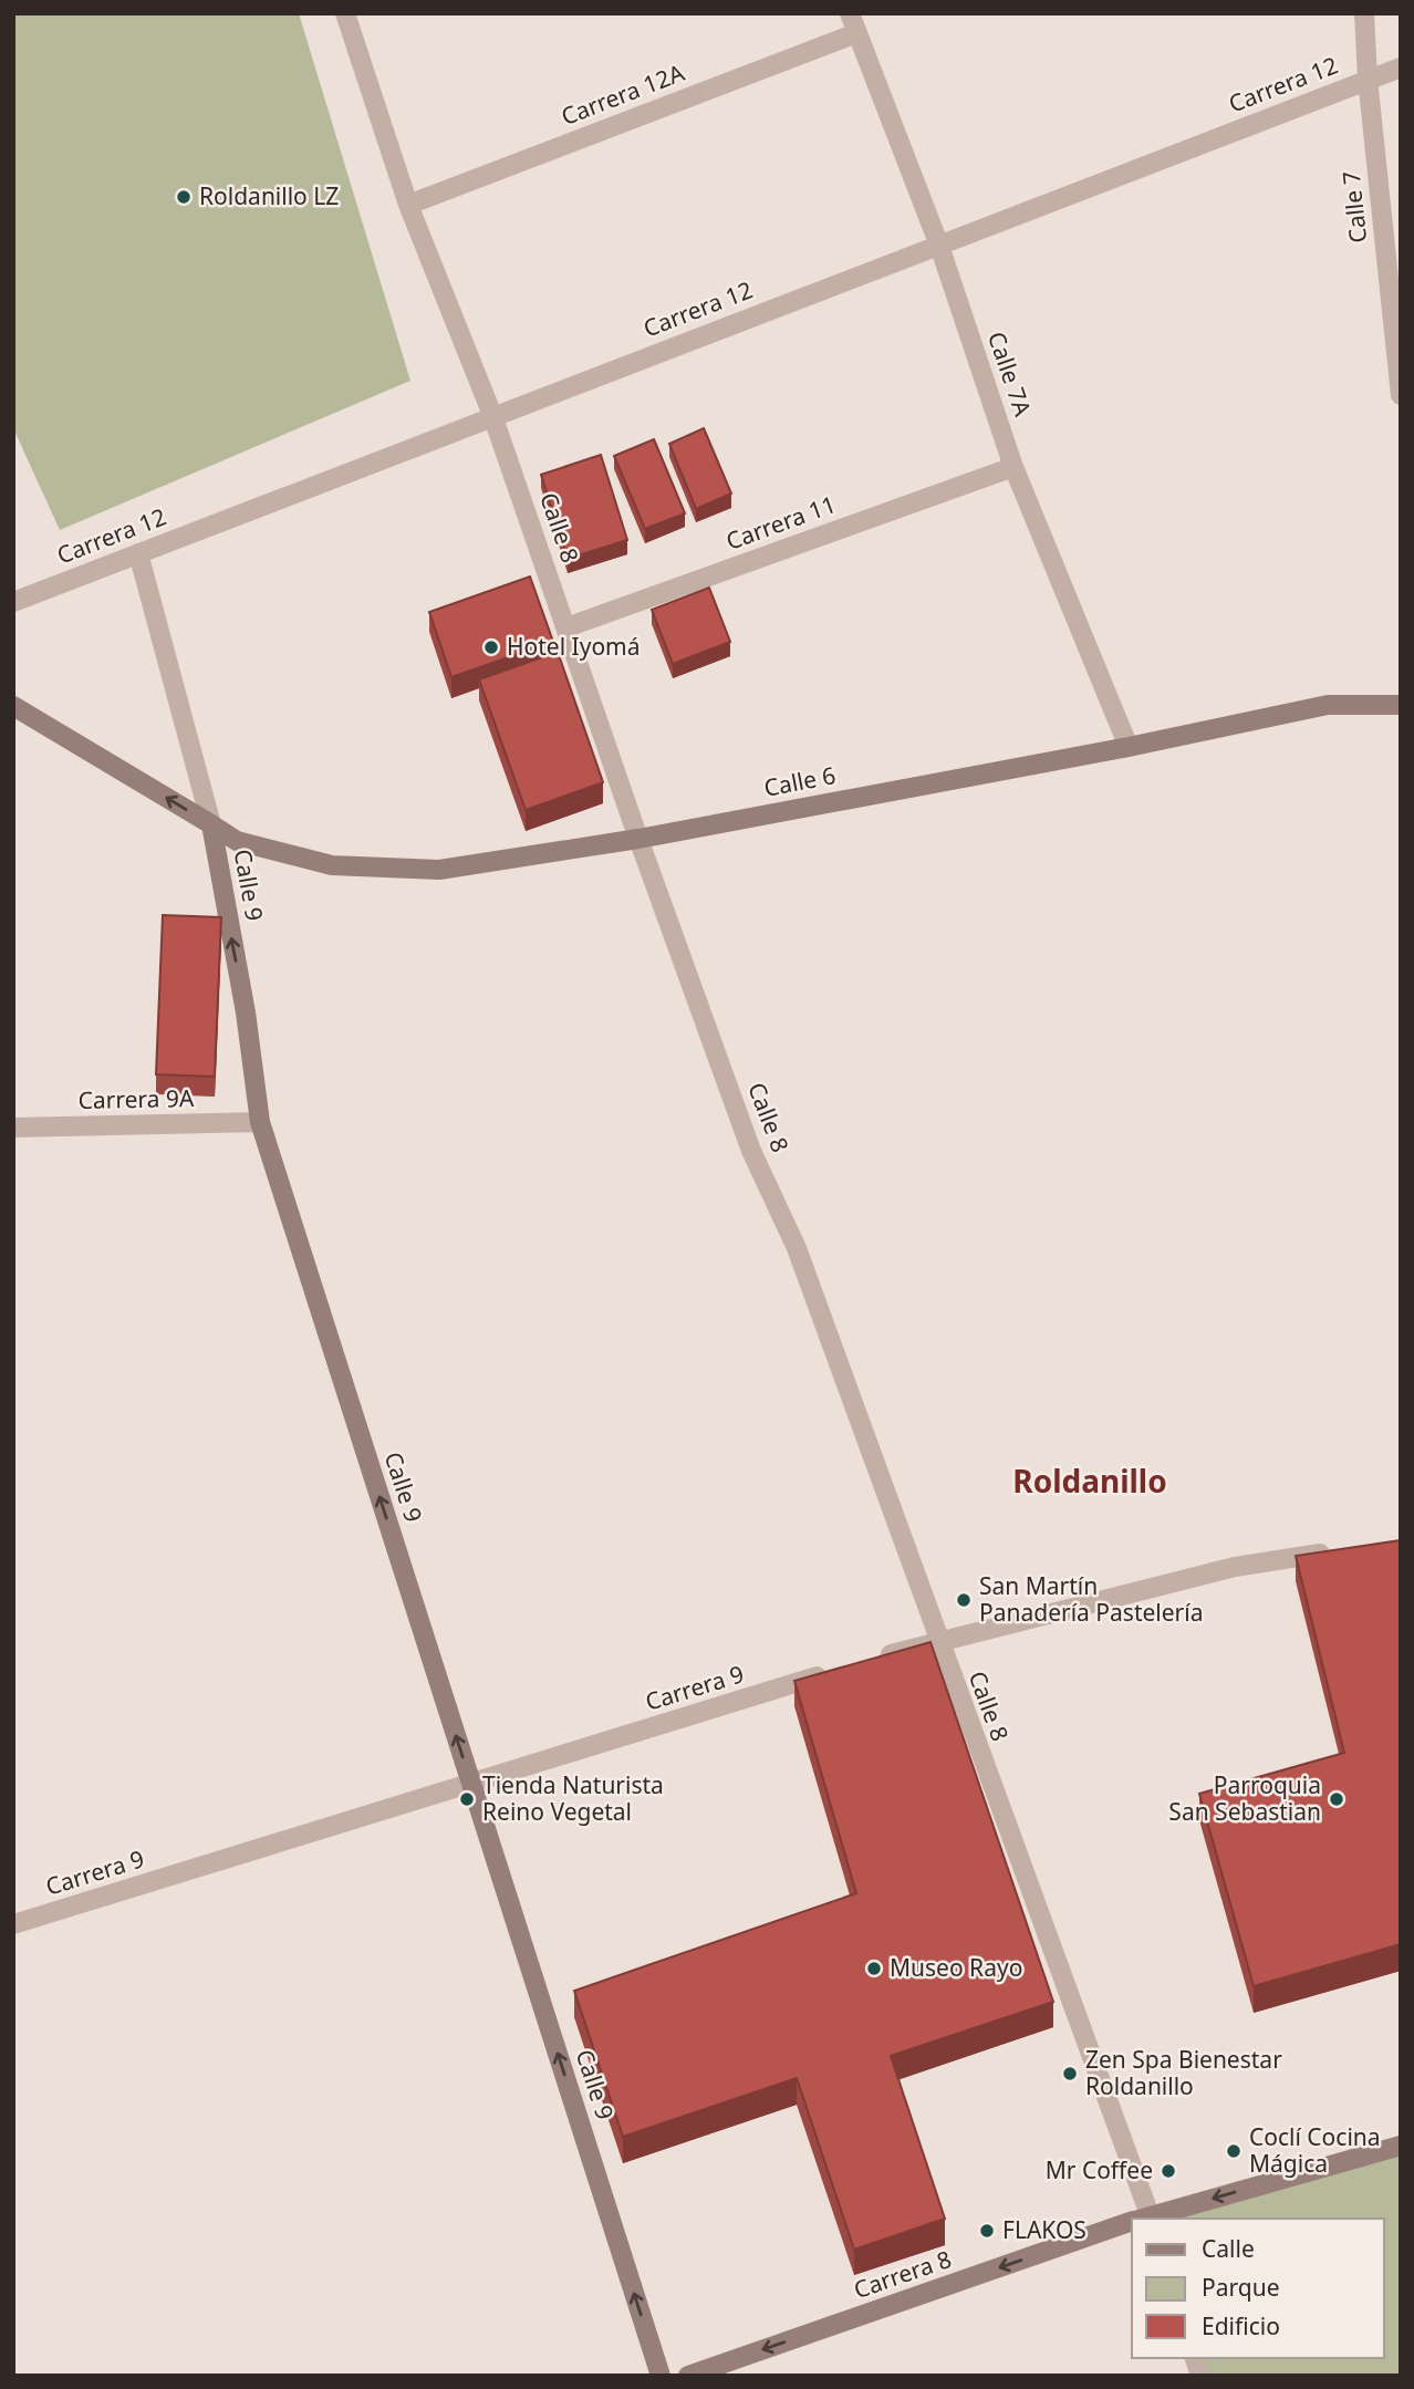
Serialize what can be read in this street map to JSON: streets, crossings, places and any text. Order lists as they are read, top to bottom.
{
  "streets": {
    "street": [
      "Carrera 12",
      "Carrera 12A",
      "Calle 7",
      "Calle 7A",
      "Carrera 11",
      "Calle 8",
      "Calle 6",
      "Calle 9",
      "Carrera 9A",
      "Carrera 9",
      "Carrera 8"
    ]
  },
  "crossings": [
    ["Carrera 12", "Calle 7"],
    ["Carrera 12", "Calle 7A"],
    ["Carrera 12", "Calle 8"],
    ["Carrera 12A", "Calle 7A"],
    ["Carrera 12A", "Calle 8"],
    ["Calle 7A", "Carrera 11"],
    ["Calle 7A", "Calle 6"],
    ["Carrera 11", "Calle 8"],
    ["Calle 8", "Calle 6"],
    ["Calle 6", "Calle 9"],
    ["Calle 9", "Carrera 9A"],
    ["Calle 9", "Carrera 9"]
  ],
  "one_way": ["Calle 9", "Carrera 8"],
  "districts": ["Roldanillo"],
  "places": [
    "Roldanillo LZ",
    "Hotel Iyomá",
    "San Martín Panadería Pastelería",
    "Tienda Naturista Reino Vegetal",
    "Parroquia San Sebastian",
    "Museo Rayo",
    "Zen Spa Bienestar Roldanillo",
    "Coclí Cocina Mágica",
    "Mr Coffee",
    "FLAKOS"
  ],
  "legend": ["Calle", "Parque", "Edificio"]
}
